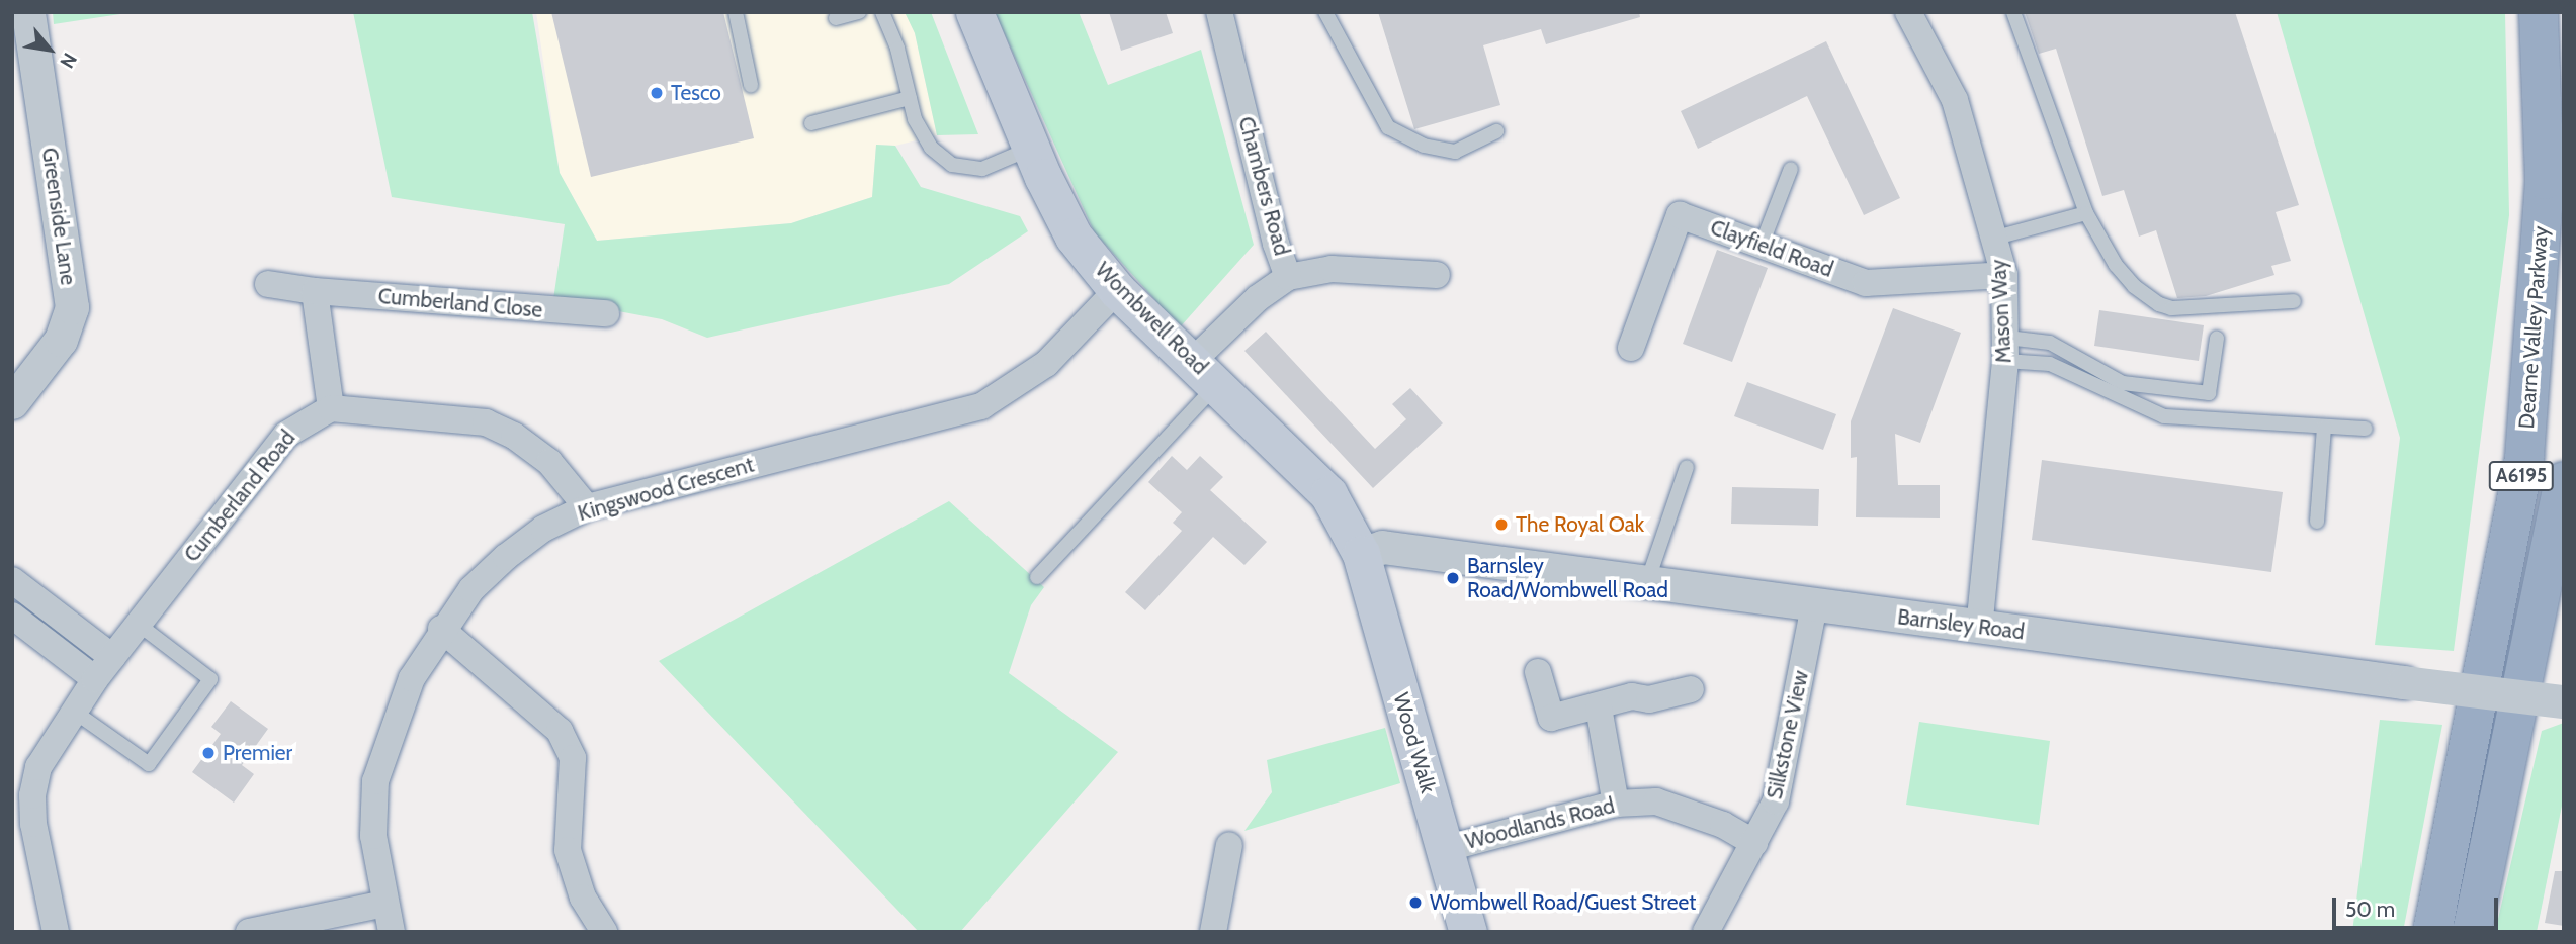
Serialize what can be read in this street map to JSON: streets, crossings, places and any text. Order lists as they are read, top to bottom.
{
  "streets": {
    "highway": ["Dearne Valley Parkway", "A6195"],
    "main road": ["Wombwell Road", "Wood Walk"],
    "street": [
      "Chambers Road",
      "Greenside Lane",
      "Clayfield Road",
      "Cumberland Close",
      "Mason Way",
      "Kingswood Crescent",
      "Cumberland Road",
      "Barnsley Road",
      "Silkstone View",
      "Woodlands Road"
    ]
  },
  "crossings": [
    ["Chambers Road", "Wombwell Road"],
    ["Clayfield Road", "Mason Way"],
    ["Mason Way", "Barnsley Road"],
    ["Wombwell Road", "Kingswood Crescent"],
    ["Wombwell Road", "Barnsley Road"],
    ["Wombwell Road", "Wood Walk"],
    ["Barnsley Road", "Silkstone View"],
    ["Barnsley Road", "Wood Walk"],
    ["Silkstone View", "Woodlands Road"],
    ["Wood Walk", "Woodlands Road"]
  ],
  "places": [
    "Tesco",
    "The Royal Oak",
    "Barnsley Road/Wombwell Road",
    "Premier",
    "Wombwell Road/Guest Street"
  ],
  "scale_bar": "50 m",
  "north": "bottom right"
}
